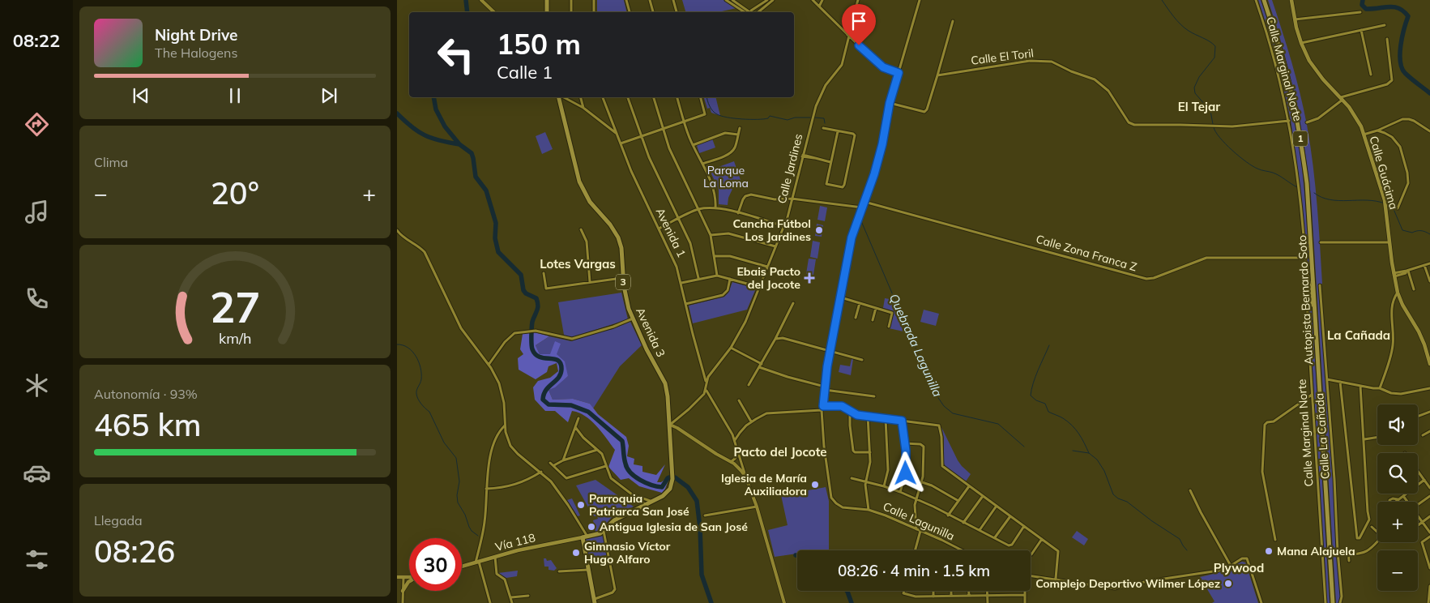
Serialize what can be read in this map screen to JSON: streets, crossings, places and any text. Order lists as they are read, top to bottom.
{
  "streets": {
    "highway": ["1", "Autopista Bernardo Soto"],
    "main road": [
      "Calle Guácima",
      "3",
      "Avenida 3",
      "Vía 118"
    ],
    "street": [
      "Calle El Toril",
      "Calle Marginal Norte",
      "Calle Jardines",
      "Avenida 1",
      "Calle Zona Franca Z",
      "Calle La Cañada",
      "Calle Lagunilla"
    ]
  },
  "crossings": [
    ["Calle El Toril", "Calle Marginal Norte"],
    ["Calle Marginal Norte", "Calle Zona Franca Z"],
    ["Calle Jardines", "Avenida 1"],
    ["Calle Zona Franca Z", "Calle Lagunilla"],
    ["Avenida 3", "Vía 118"]
  ],
  "districts": [
    "El Tejar",
    "Lotes Vargas",
    "La Cañada",
    "Pacto del Jocote",
    "Plywood"
  ],
  "water": ["Quebrada Lagunilla"],
  "parks": ["Parque La Loma"],
  "places": {
    "other": [
      "Cancha Fútbol Los Jardines",
      "Iglesia de María Auxiliadora",
      "Parroquia Patriarca San José",
      "Antigua Iglesia de San José",
      "Mana Alajuela",
      "Gimnasio Víctor Hugo Alfaro",
      "Complejo Deportivo Wilmer López"
    ],
    "health": ["Ebais Pacto del Jocote"]
  },
  "page": {
    "tabs": "08:22",
    "turn": ["150 m", "Calle 1"],
    "song": ["Night Drive", "The Halogens"],
    "tile": [
      "Clima",
      ["Autonomía · 93%", "465 km"],
      ["Llegada", "08:26"]
    ],
    "heat": ["−", "20°", "+"],
    "map_buttons": ["+", "−"],
    "limit": "30",
    "trip": "08:26 · 4 min · 1.5 km",
    "gauge": ["27", "km/h"]
  }
}
